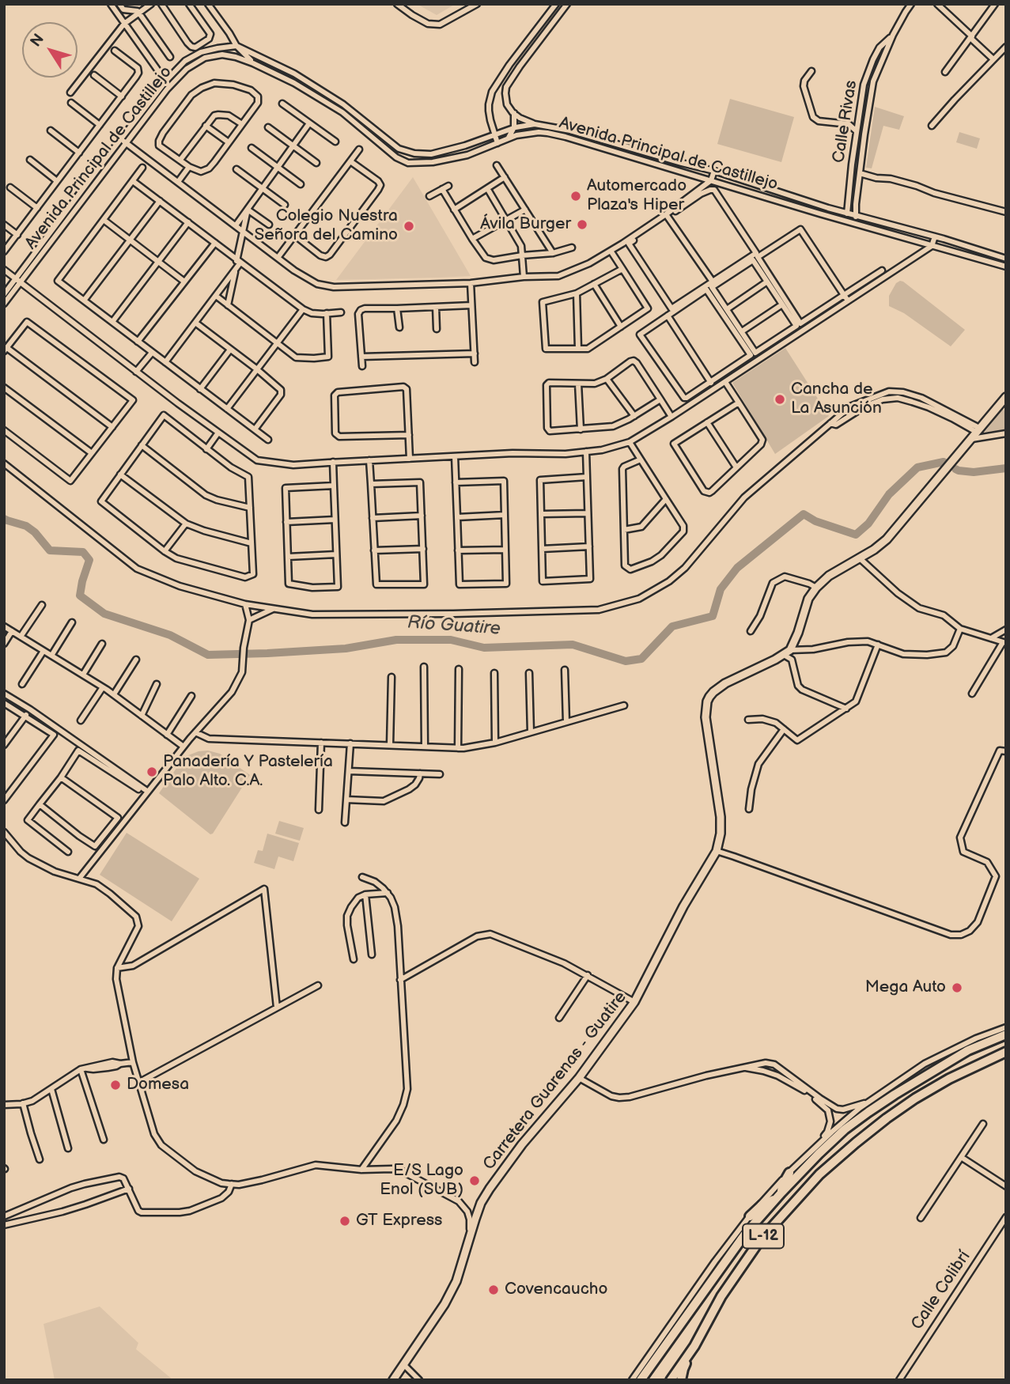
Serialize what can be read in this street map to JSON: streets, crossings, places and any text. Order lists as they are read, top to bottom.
{
  "streets": {
    "highway": ["L-12"],
    "main road": ["Carretera Guarenas - Guatire"],
    "street": ["Calle Rivas", "Avenida Principal de Castillejo", "Calle Colibrí"]
  },
  "crossings": [
    ["Calle Rivas", "Avenida Principal de Castillejo"]
  ],
  "water": ["Río Guatire"],
  "places": [
    "Automercado Plaza's Hiper",
    "Ávila Burger",
    "Colegio Nuestra Señora del Camino",
    "Cancha de La Asunción",
    "Panadería Y Pastelería Palo Alto. C.A.",
    "Mega Auto",
    "Domesa",
    "E/S Lago Enol (SUB)",
    "GT Express",
    "Covencaucho"
  ],
  "north": "top left"
}
